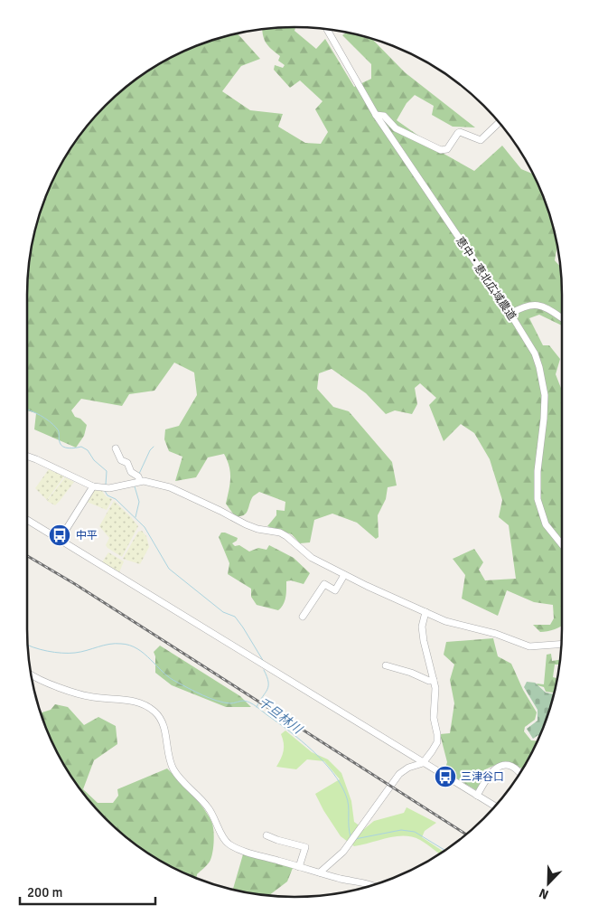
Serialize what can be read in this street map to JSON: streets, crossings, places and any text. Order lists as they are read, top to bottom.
{
  "streets": {
    "street": ["恵中・恵北広域農道"]
  },
  "water": ["千旦林川"],
  "places": {
    "bus stop": ["中平", "三津谷口"]
  },
  "scale_bar": "200 m",
  "north": "bottom left"
}
